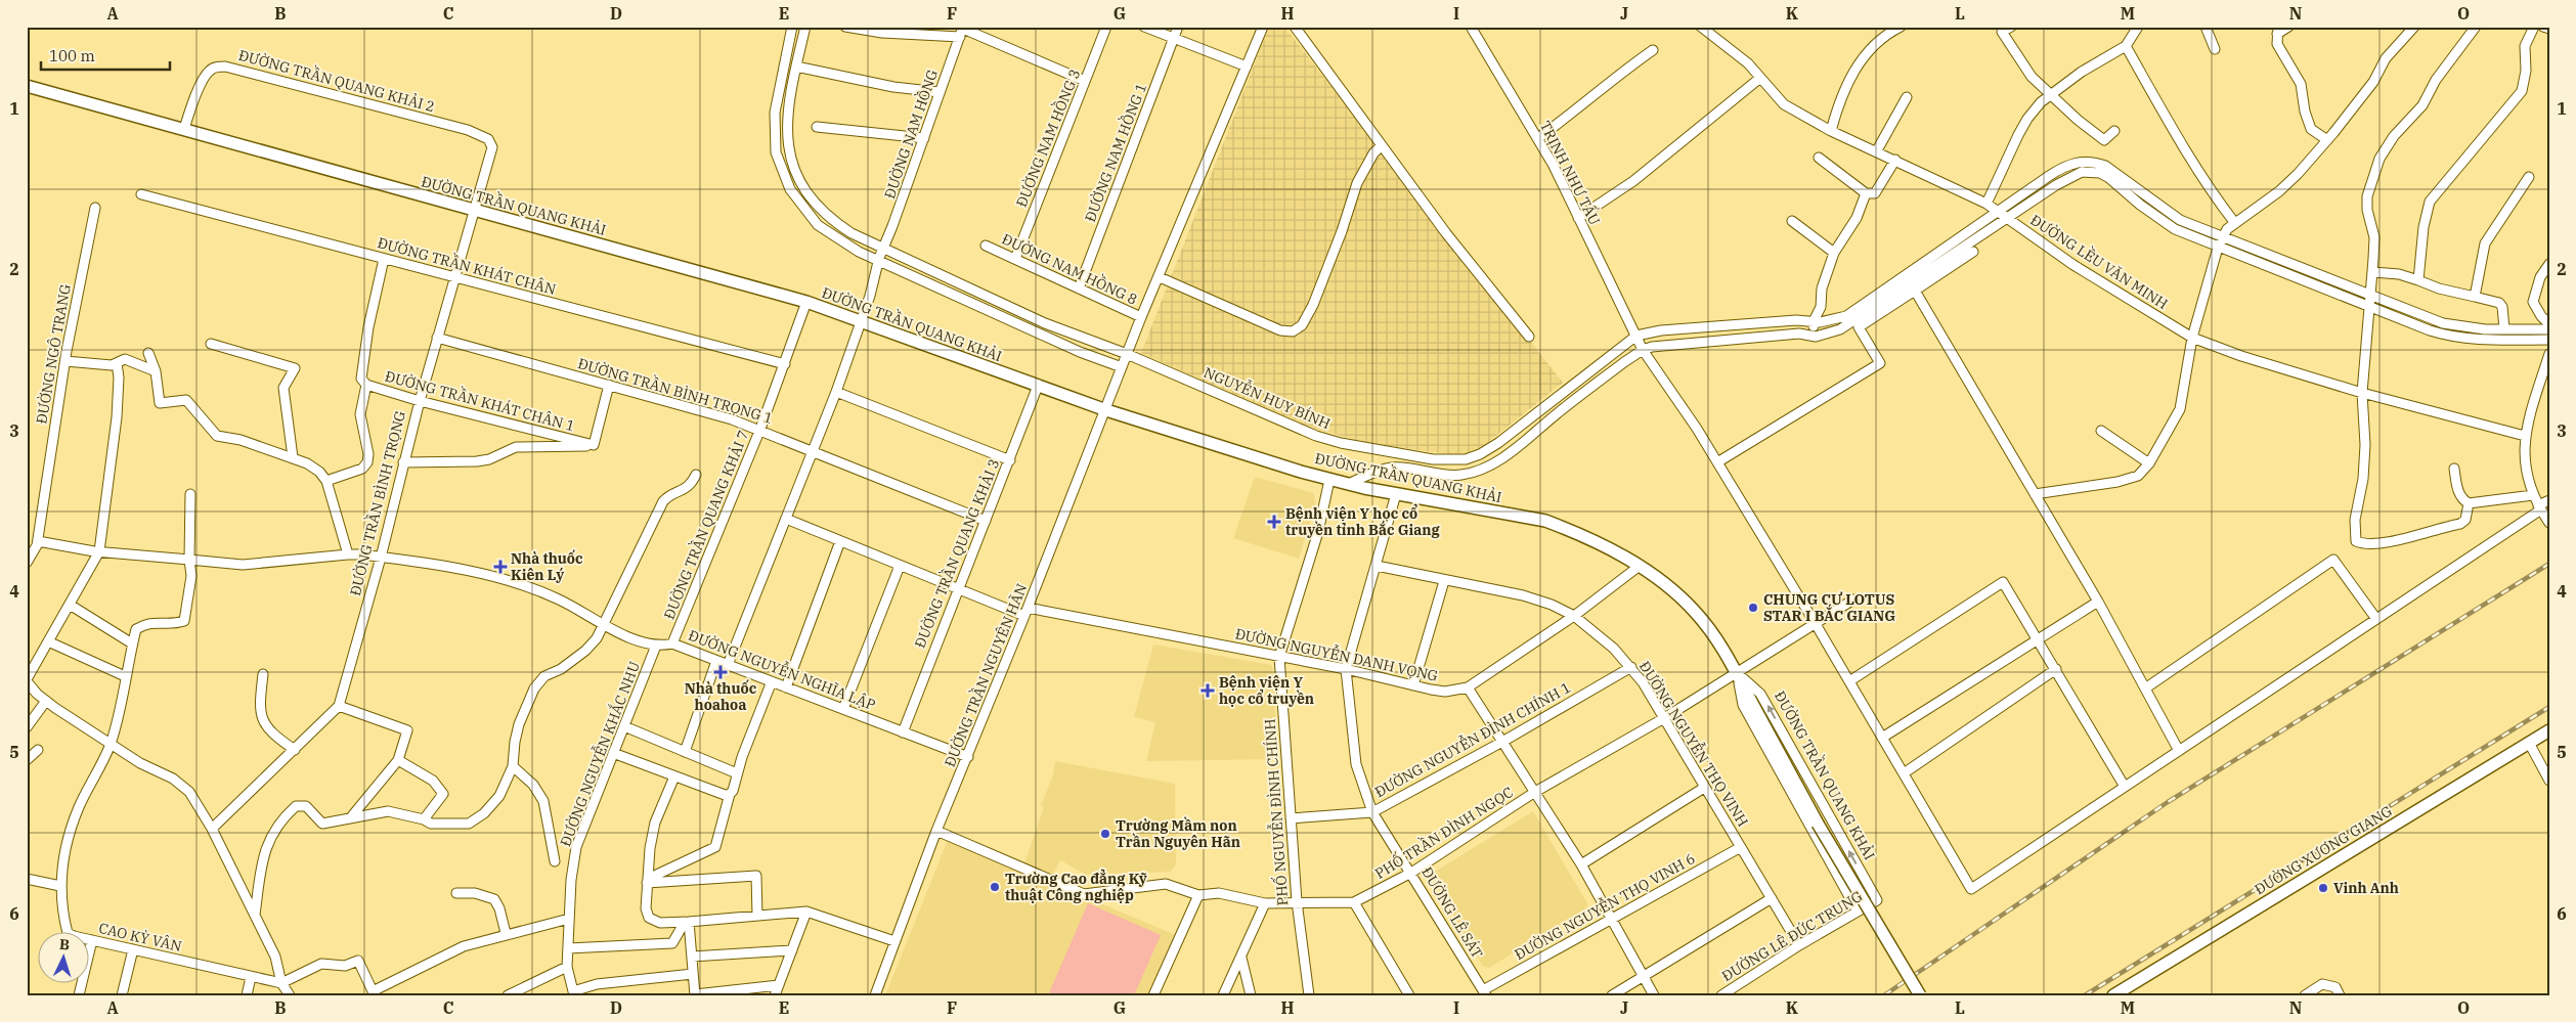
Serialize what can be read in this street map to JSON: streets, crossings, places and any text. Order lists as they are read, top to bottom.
{
  "streets": {
    "main road": ["ĐƯỜNG TRẦN QUANG KHẢI", "ĐƯỜNG XƯƠNG GIANG"],
    "street": [
      "ĐƯỜNG TRẦN QUANG KHẢI 2",
      "ĐƯỜNG NAM HỒNG",
      "ĐƯỜNG NAM HỒNG 3",
      "ĐƯỜNG NAM HỒNG 1",
      "TRỊNH NHƯ TẤU",
      "ĐƯỜNG LỀU VĂN MINH",
      "ĐƯỜNG TRẦN KHÁT CHÂN",
      "ĐƯỜNG NAM HỒNG 8",
      "ĐƯỜNG NGÔ TRANG",
      "ĐƯỜNG TRẦN BÌNH TRỌNG 1",
      "NGUYỄN HUY BÍNH",
      "ĐƯỜNG TRẦN KHÁT CHÂN 1",
      "ĐƯỜNG TRẦN BÌNH TRỌNG",
      "ĐƯỜNG TRẦN QUANG KHẢI 7",
      "ĐƯỜNG TRẦN QUANG KHẢI 3",
      "ĐƯỜNG NGUYỄN DANH VỌNG",
      "ĐƯỜNG NGUYỄN NGHĨA LẬP",
      "ĐƯỜNG TRẦN NGUYÊN HÃN",
      "ĐƯỜNG NGUYỄN ĐÌNH CHÍNH 1",
      "ĐƯỜNG NGUYỄN THỌ VINH",
      "ĐƯỜNG NGUYỄN KHẮC NHU",
      "PHỐ NGUYỄN ĐÌNH CHÍNH",
      "PHỐ TRẦN ĐÌNH NGỌC",
      "ĐƯỜNG NGUYỄN THỌ VINH 6",
      "ĐƯỜNG LÊ SÁT",
      "ĐƯỜNG LÊ ĐỨC TRUNG",
      "CAO KỲ VÂN"
    ]
  },
  "crossings": [
    ["ĐƯỜNG TRẦN QUANG KHẢI 2", "ĐƯỜNG TRẦN QUANG KHẢI"],
    ["ĐƯỜNG TRẦN QUANG KHẢI 2", "ĐƯỜNG TRẦN BÌNH TRỌNG"],
    ["ĐƯỜNG NAM HỒNG", "ĐƯỜNG TRẦN QUANG KHẢI"],
    ["ĐƯỜNG NAM HỒNG", "ĐƯỜNG TRẦN BÌNH TRỌNG 1"],
    ["ĐƯỜNG NAM HỒNG", "ĐƯỜNG NGUYỄN DANH VỌNG"],
    ["ĐƯỜNG NAM HỒNG", "ĐƯỜNG NGUYỄN NGHĨA LẬP"],
    ["ĐƯỜNG NAM HỒNG 3", "ĐƯỜNG NAM HỒNG 8"],
    ["ĐƯỜNG NAM HỒNG 1", "ĐƯỜNG NAM HỒNG 8"],
    ["TRỊNH NHƯ TẤU", "NGUYỄN HUY BÍNH"],
    ["TRỊNH NHƯ TẤU", "PHỐ TRẦN ĐÌNH NGỌC"],
    ["ĐƯỜNG TRẦN QUANG KHẢI", "ĐƯỜNG TRẦN BÌNH TRỌNG"],
    ["ĐƯỜNG TRẦN QUANG KHẢI", "ĐƯỜNG TRẦN QUANG KHẢI 7"],
    ["ĐƯỜNG TRẦN QUANG KHẢI", "ĐƯỜNG TRẦN QUANG KHẢI 3"],
    ["ĐƯỜNG TRẦN QUANG KHẢI", "ĐƯỜNG TRẦN NGUYÊN HÃN"],
    ["ĐƯỜNG TRẦN QUANG KHẢI", "PHỐ NGUYỄN ĐÌNH CHÍNH"],
    ["ĐƯỜNG TRẦN QUANG KHẢI", "PHỐ TRẦN ĐÌNH NGỌC"],
    ["ĐƯỜNG TRẦN QUANG KHẢI", "ĐƯỜNG LÊ SÁT"],
    ["ĐƯỜNG TRẦN QUANG KHẢI", "ĐƯỜNG LÊ ĐỨC TRUNG"],
    ["ĐƯỜNG TRẦN KHÁT CHÂN", "ĐƯỜNG TRẦN KHÁT CHÂN 1"],
    ["ĐƯỜNG TRẦN KHÁT CHÂN", "ĐƯỜNG TRẦN BÌNH TRỌNG"],
    ["ĐƯỜNG TRẦN KHÁT CHÂN", "ĐƯỜNG TRẦN QUANG KHẢI 7"],
    ["ĐƯỜNG NAM HỒNG 8", "ĐƯỜNG TRẦN NGUYÊN HÃN"],
    ["ĐƯỜNG NGÔ TRANG", "ĐƯỜNG NGUYỄN NGHĨA LẬP"],
    ["ĐƯỜNG TRẦN BÌNH TRỌNG 1", "ĐƯỜNG TRẦN BÌNH TRỌNG"],
    ["ĐƯỜNG TRẦN BÌNH TRỌNG 1", "ĐƯỜNG TRẦN QUANG KHẢI 7"],
    ["ĐƯỜNG TRẦN BÌNH TRỌNG 1", "ĐƯỜNG TRẦN QUANG KHẢI 3"],
    ["NGUYỄN HUY BÍNH", "ĐƯỜNG TRẦN NGUYÊN HÃN"],
    ["ĐƯỜNG TRẦN KHÁT CHÂN 1", "ĐƯỜNG TRẦN BÌNH TRỌNG"],
    ["ĐƯỜNG TRẦN BÌNH TRỌNG", "ĐƯỜNG NGUYỄN NGHĨA LẬP"],
    ["ĐƯỜNG TRẦN QUANG KHẢI 7", "ĐƯỜNG NGUYỄN NGHĨA LẬP"],
    ["ĐƯỜNG TRẦN QUANG KHẢI 3", "ĐƯỜNG NGUYỄN DANH VỌNG"],
    ["ĐƯỜNG TRẦN QUANG KHẢI 3", "ĐƯỜNG NGUYỄN NGHĨA LẬP"],
    ["ĐƯỜNG NGUYỄN DANH VỌNG", "ĐƯỜNG TRẦN NGUYÊN HÃN"],
    ["ĐƯỜNG NGUYỄN DANH VỌNG", "PHỐ NGUYỄN ĐÌNH CHÍNH"],
    ["ĐƯỜNG NGUYỄN DANH VỌNG", "ĐƯỜNG LÊ SÁT"],
    ["ĐƯỜNG NGUYỄN NGHĨA LẬP", "ĐƯỜNG TRẦN NGUYÊN HÃN"],
    ["ĐƯỜNG NGUYỄN NGHĨA LẬP", "ĐƯỜNG NGUYỄN KHẮC NHU"],
    ["ĐƯỜNG NGUYỄN NGHĨA LẬP", "CAO KỲ VÂN"],
    ["ĐƯỜNG TRẦN NGUYÊN HÃN", "PHỐ TRẦN ĐÌNH NGỌC"],
    ["ĐƯỜNG NGUYỄN ĐÌNH CHÍNH 1", "ĐƯỜNG NGUYỄN THỌ VINH"],
    ["ĐƯỜNG NGUYỄN ĐÌNH CHÍNH 1", "PHỐ NGUYỄN ĐÌNH CHÍNH"],
    ["ĐƯỜNG NGUYỄN ĐÌNH CHÍNH 1", "ĐƯỜNG LÊ SÁT"],
    ["ĐƯỜNG NGUYỄN THỌ VINH", "PHỐ TRẦN ĐÌNH NGỌC"],
    ["ĐƯỜNG NGUYỄN THỌ VINH", "ĐƯỜNG NGUYỄN THỌ VINH 6"],
    ["ĐƯỜNG NGUYỄN THỌ VINH", "ĐƯỜNG LÊ SÁT"],
    ["ĐƯỜNG NGUYỄN THỌ VINH", "ĐƯỜNG LÊ ĐỨC TRUNG"],
    ["PHỐ NGUYỄN ĐÌNH CHÍNH", "PHỐ TRẦN ĐÌNH NGỌC"],
    ["PHỐ TRẦN ĐÌNH NGỌC", "ĐƯỜNG LÊ SÁT"],
    ["ĐƯỜNG NGUYỄN THỌ VINH 6", "ĐƯỜNG LÊ SÁT"]
  ],
  "places": {
    "health": [
      "Bệnh viện Y học cổ truyền tỉnh Bắc Giang",
      "Nhà thuốc Kiên Lý",
      "Nhà thuốc hoahoa",
      "Bệnh viện Y học cổ truyền"
    ],
    "other": [
      "CHUNG CƯ LOTUS STAR I BẮC GIANG",
      "Trường Mầm non Trần Nguyên Hãn",
      "Trường Cao đẳng Kỹ thuật Công nghiệp",
      "Vinh Anh"
    ]
  },
  "scale_bar": "100 m",
  "north": "top",
  "grid": {
    "columns": [
      "A",
      "B",
      "C",
      "D",
      "E",
      "F",
      "G",
      "H",
      "I",
      "J",
      "K",
      "L",
      "M",
      "N",
      "O"
    ],
    "rows": [
      "1",
      "2",
      "3",
      "4",
      "5",
      "6"
    ]
  }
}
